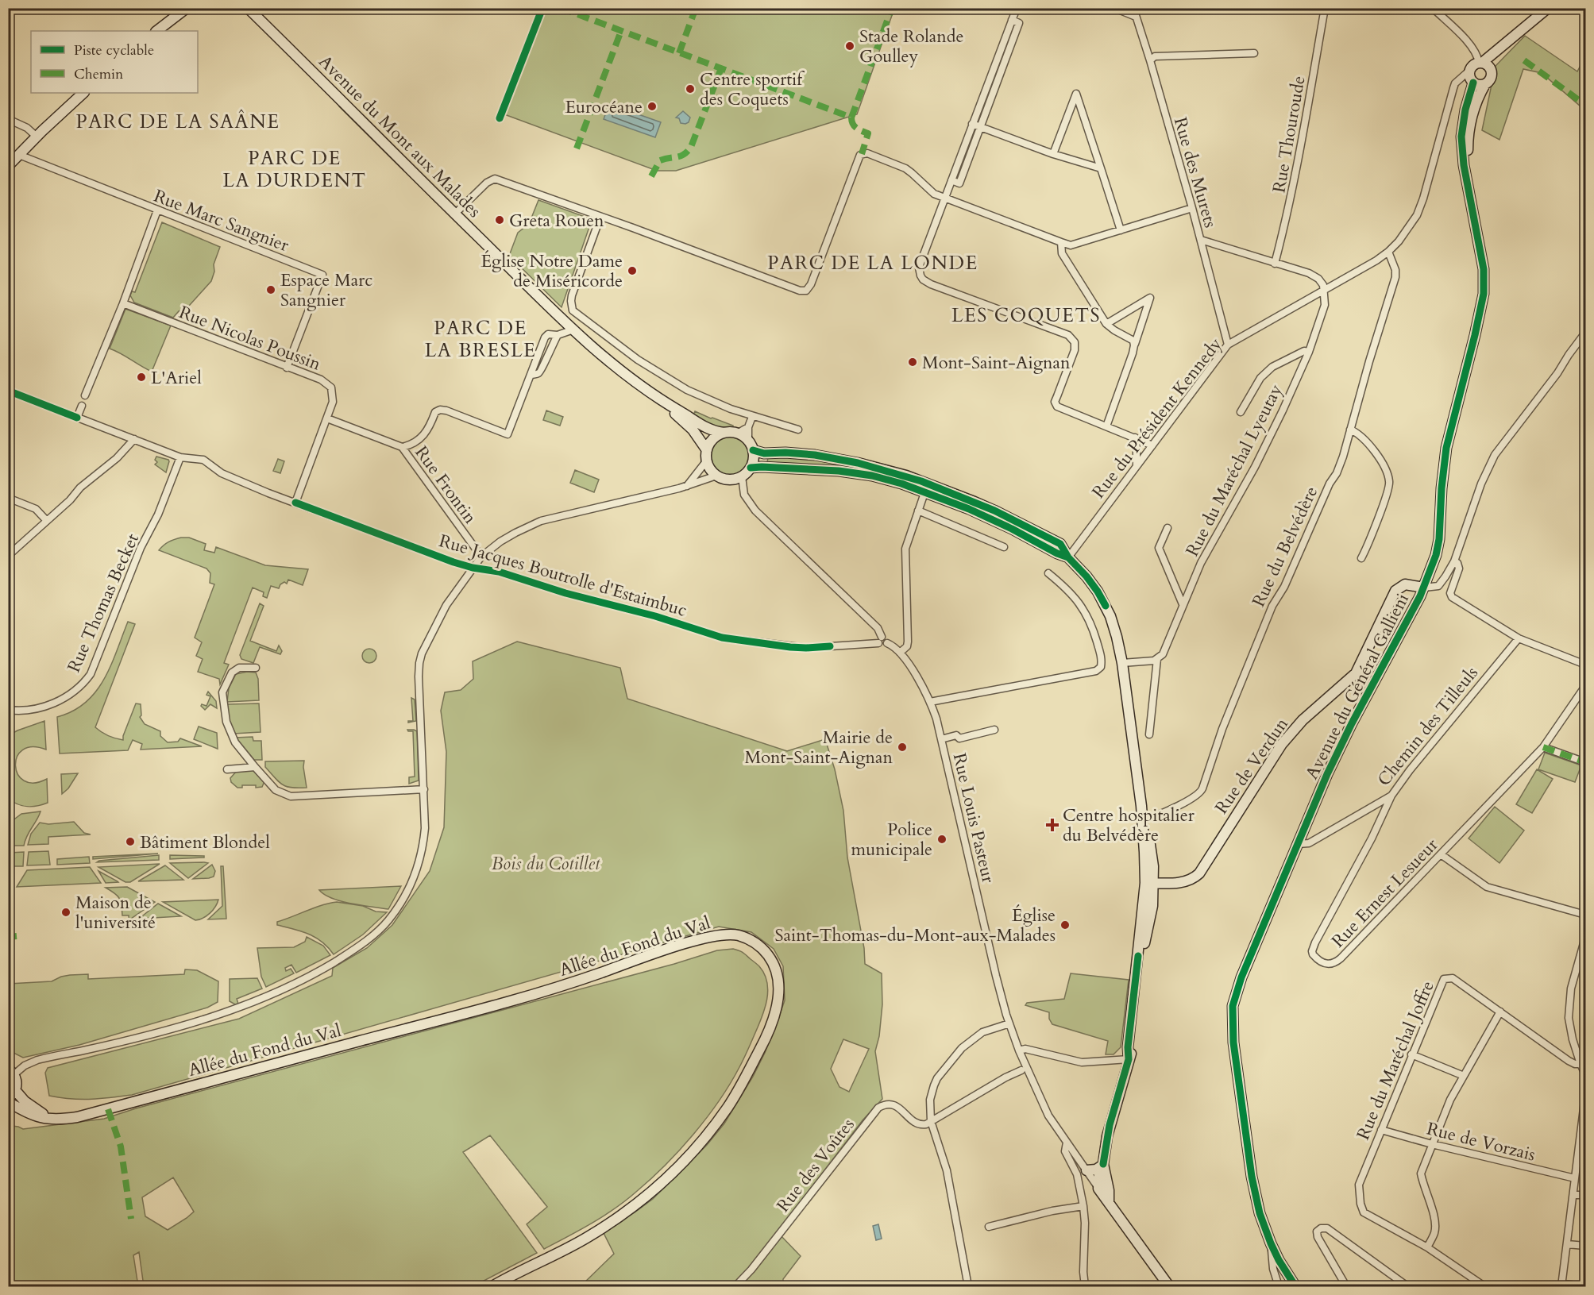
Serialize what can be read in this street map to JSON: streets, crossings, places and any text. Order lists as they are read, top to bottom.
{
  "streets": {
    "street": [
      "Rue Thouroude",
      "Avenue du Mont aux Malades",
      "Rue des Murets",
      "Rue Marc Sangnier",
      "Rue Nicolas Poussin",
      "Rue du Président Kennedy",
      "Rue du Maréchal Lyeutay",
      "Rue Frontin",
      "Rue du Belvédère",
      "Rue Jacques Boutrolle d'Estaimbuc",
      "Rue Thomas Becket",
      "Avenue du Général Gallieni",
      "Chemin des Tilleuls",
      "Rue de Verdun",
      "Rue Louis Pasteur",
      "Rue Ernest Lesueur",
      "Allée du Fond du Val",
      "Rue du Maréchal Joffre",
      "Rue de Vorzais",
      "Rue des Voûtes"
    ]
  },
  "crossings": [
    ["Rue des Murets", "Rue du Président Kennedy"],
    ["Rue Marc Sangnier", "Rue Nicolas Poussin"],
    ["Rue Nicolas Poussin", "Rue Frontin"],
    ["Rue Nicolas Poussin", "Rue Jacques Boutrolle d'Estaimbuc"],
    ["Rue du Président Kennedy", "Rue du Maréchal Lyeutay"],
    ["Rue du Président Kennedy", "Rue du Belvédère"],
    ["Rue du Président Kennedy", "Avenue du Général Gallieni"],
    ["Rue Jacques Boutrolle d'Estaimbuc", "Rue Thomas Becket"],
    ["Rue Jacques Boutrolle d'Estaimbuc", "Rue Louis Pasteur"],
    ["Avenue du Général Gallieni", "Chemin des Tilleuls"],
    ["Avenue du Général Gallieni", "Rue de Verdun"],
    ["Chemin des Tilleuls", "Rue Ernest Lesueur"],
    ["Rue du Maréchal Joffre", "Rue de Vorzais"]
  ],
  "districts": [
    "PARC DE LA SAÂNE",
    "PARC DE LA DURDENT",
    "PARC DE LA LONDE",
    "LES COQUETS",
    "PARC DE LA BRESLE"
  ],
  "parks": ["Bois du Cotillet"],
  "places": {
    "other": [
      "Stade Rolande Goulley",
      "Centre sportif des Coquets",
      "Eurocéane",
      "Greta Rouen",
      "Église Notre Dame de Miséricorde",
      "Espace Marc Sangnier",
      "Mont-Saint-Aignan",
      "L'Ariel",
      "Mairie de Mont-Saint-Aignan",
      "Police municipale",
      "Bâtiment Blondel",
      "Maison de l'université",
      "Église Saint-Thomas-du-Mont-aux-Malades"
    ],
    "health": ["Centre hospitalier du Belvédère"]
  },
  "legend": ["Piste cyclable", "Chemin"]
}
